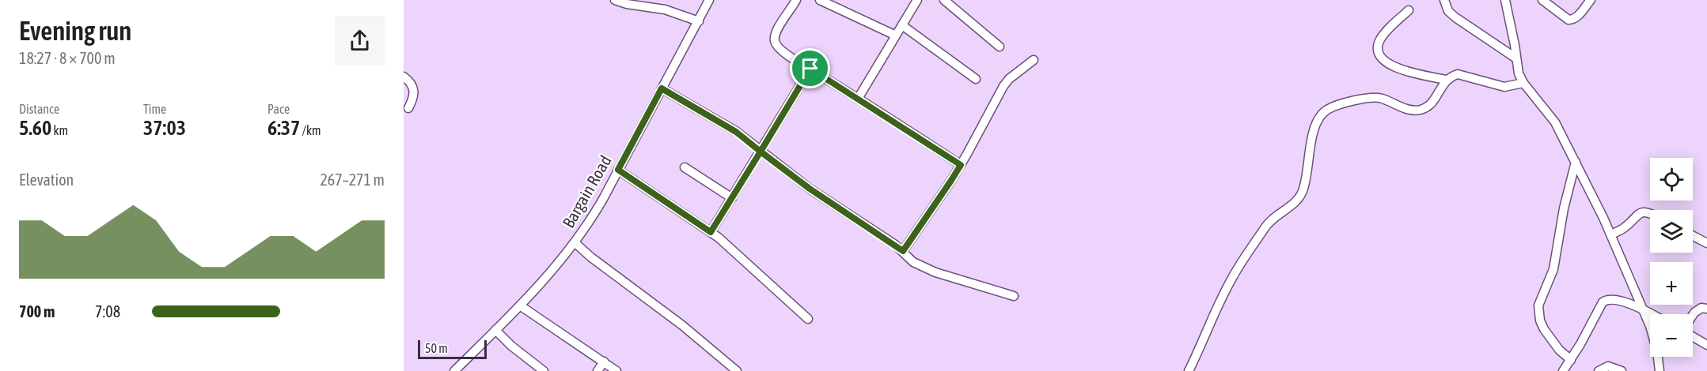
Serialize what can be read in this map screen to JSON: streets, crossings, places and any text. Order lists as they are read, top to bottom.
{
  "streets": {
    "street": ["Bargain Road"]
  },
  "scale_bar": "50 m",
  "page": {
    "heading": ["Evening run", "18:27 · 8 × 700 m"],
    "stats": [
      ["Distance", "5.60 km"],
      ["Time", "37:03"],
      ["Pace", "6:37 /km"]
    ],
    "map_buttons": ["+", "−"],
    "chart": ["Elevation", "267–271 m"],
    "list": [
      {
        "name": "700 m",
        "note": "7:08"
      }
    ],
    "scale": "50 m"
  }
}
